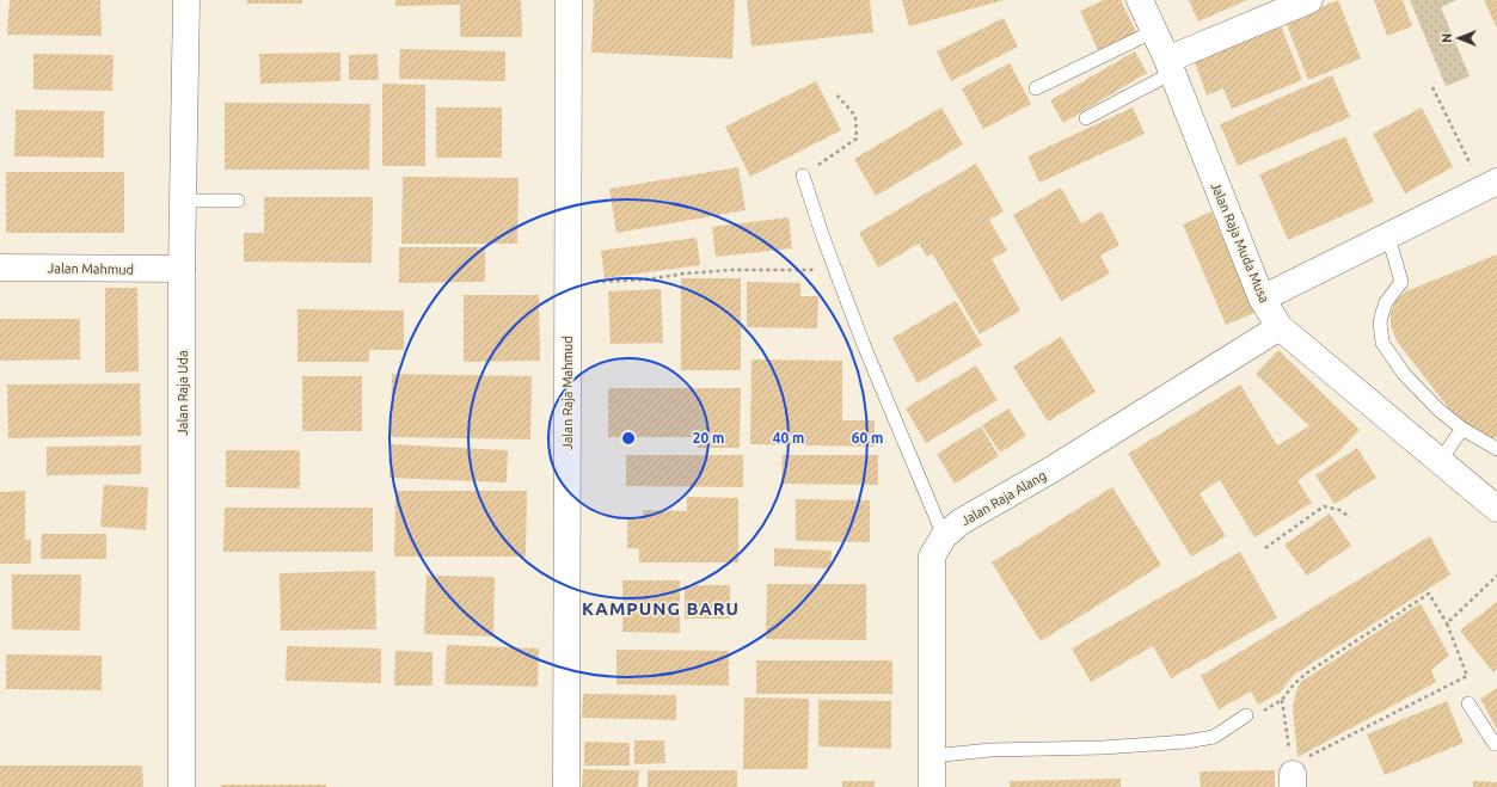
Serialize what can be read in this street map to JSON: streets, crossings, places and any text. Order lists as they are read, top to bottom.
{
  "streets": {
    "street": [
      "Jalan Raja Muda Musa",
      "Jalan Mahmud",
      "Jalan Raja Uda",
      "Jalan Raja Mahmud",
      "Jalan Raja Alang"
    ]
  },
  "crossings": [
    ["Jalan Raja Muda Musa", "Jalan Raja Alang"],
    ["Jalan Mahmud", "Jalan Raja Uda"]
  ],
  "districts": ["KAMPUNG BARU"],
  "north": "left",
  "rings": ["20 m", "40 m", "60 m"]
}
